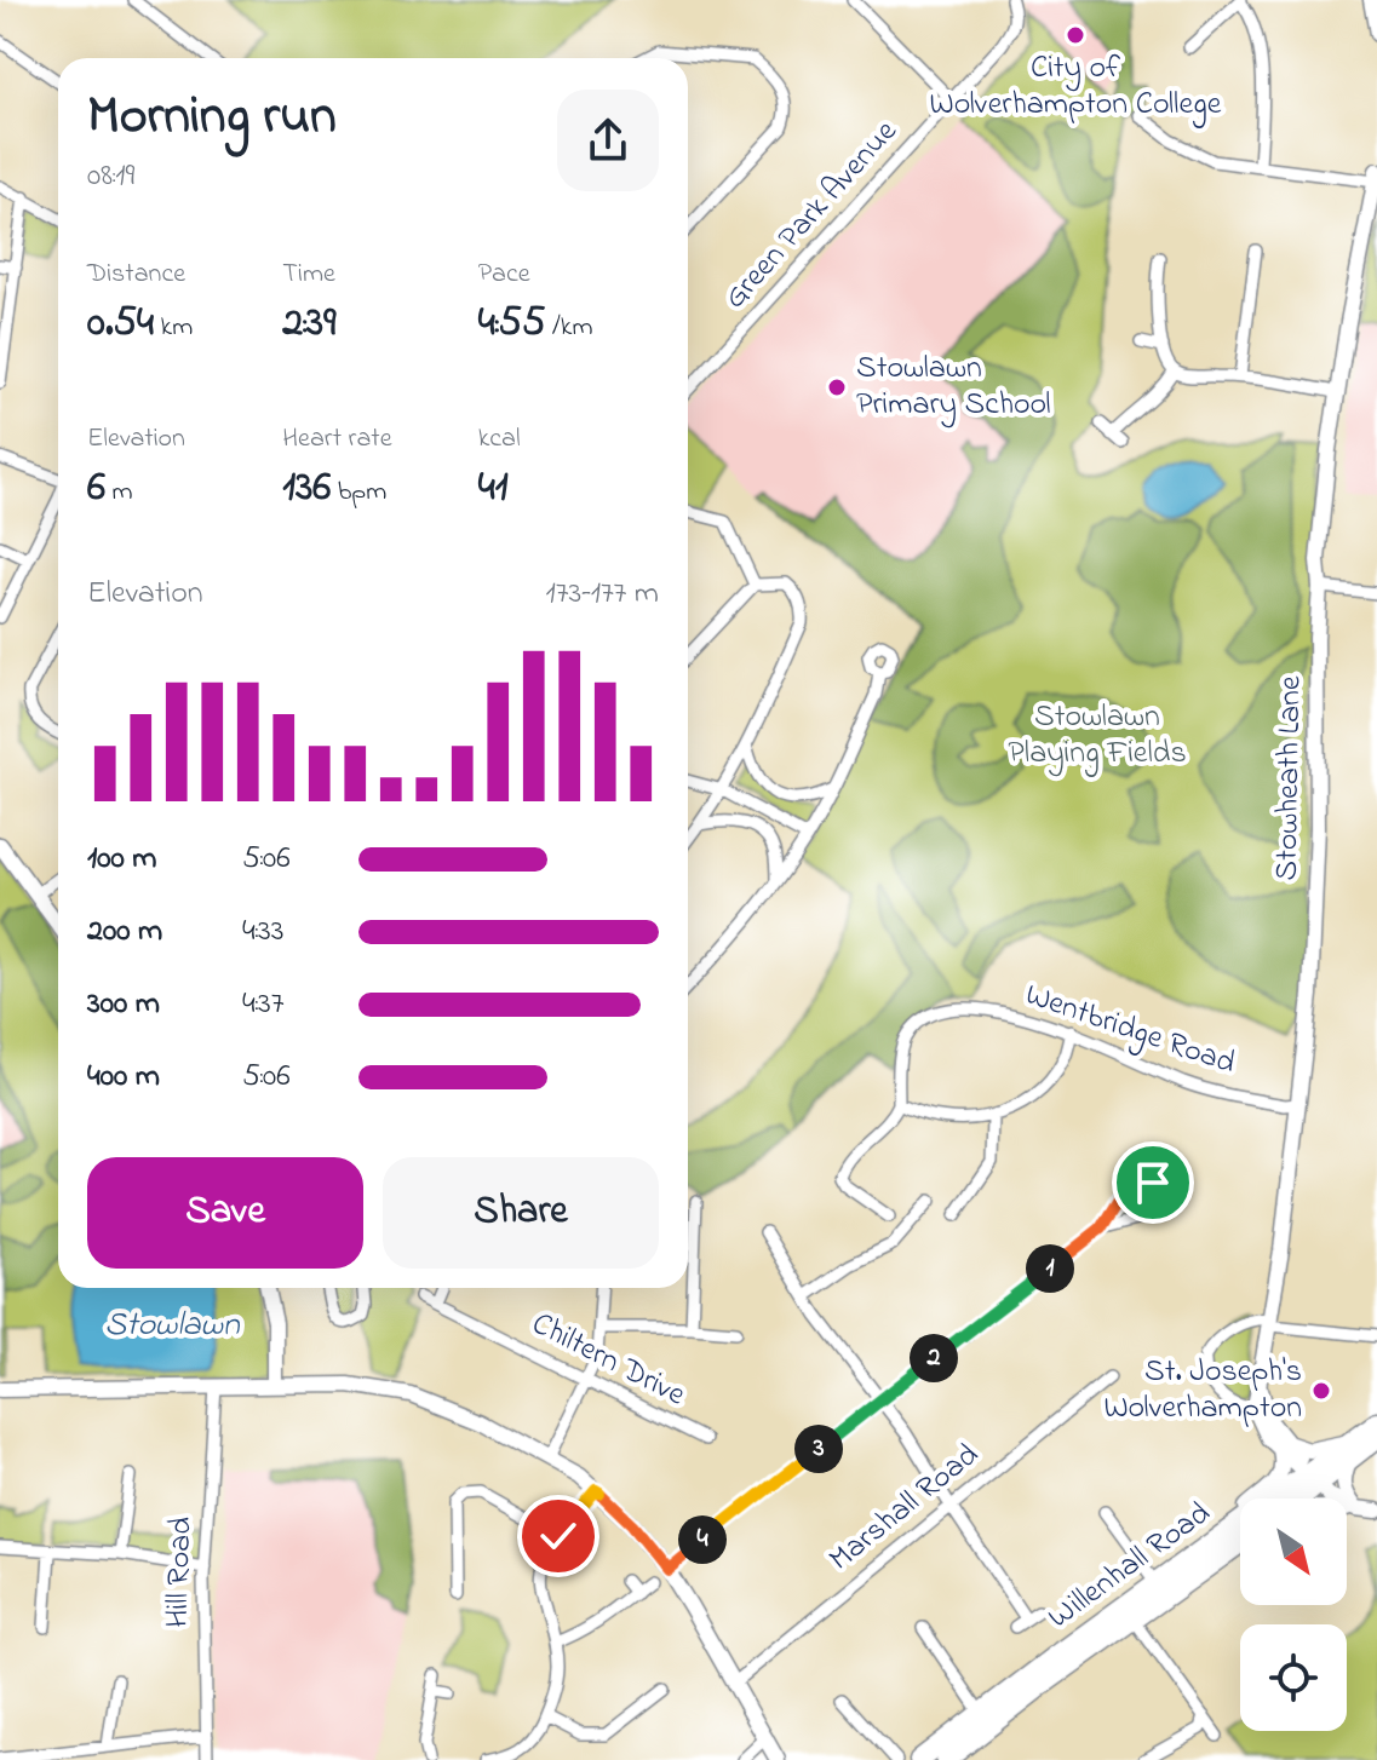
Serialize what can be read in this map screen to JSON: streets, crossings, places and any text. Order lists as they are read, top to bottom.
{
  "streets": {
    "highway": ["Willenhall Road"],
    "street": [
      "Green Park Avenue",
      "Stowheath Lane",
      "Wentbridge Road",
      "Chiltern Drive",
      "Marshall Road",
      "Hill Road"
    ]
  },
  "crossings": [
    ["Stowheath Lane", "Wentbridge Road"]
  ],
  "water": ["Stowlawn"],
  "parks": ["Stowlawn Playing Fields"],
  "places": ["City of Wolverhampton College", "Stowlawn Primary School", "St. Joseph's Wolverhampton"],
  "north": "bottom right",
  "page": {
    "heading": ["Morning run", "08:19"],
    "stats": [
      ["Distance", "0.54 km"],
      ["Time", "2:39"],
      ["Pace", "4:55 /km"],
      ["Elevation", "6 m"],
      ["Heart rate", "136 bpm"],
      ["kcal", "41"]
    ],
    "chart": ["Elevation", "173–177 m"],
    "list": [
      {
        "name": "100 m",
        "note": "5:06"
      },
      {
        "name": "200 m",
        "note": "4:33"
      },
      {
        "name": "300 m",
        "note": "4:37"
      },
      {
        "name": "400 m",
        "note": "5:06"
      }
    ],
    "buttons": ["Save", "Share"],
    "pins": [
      "1",
      "2",
      "3",
      "4"
    ]
  }
}
